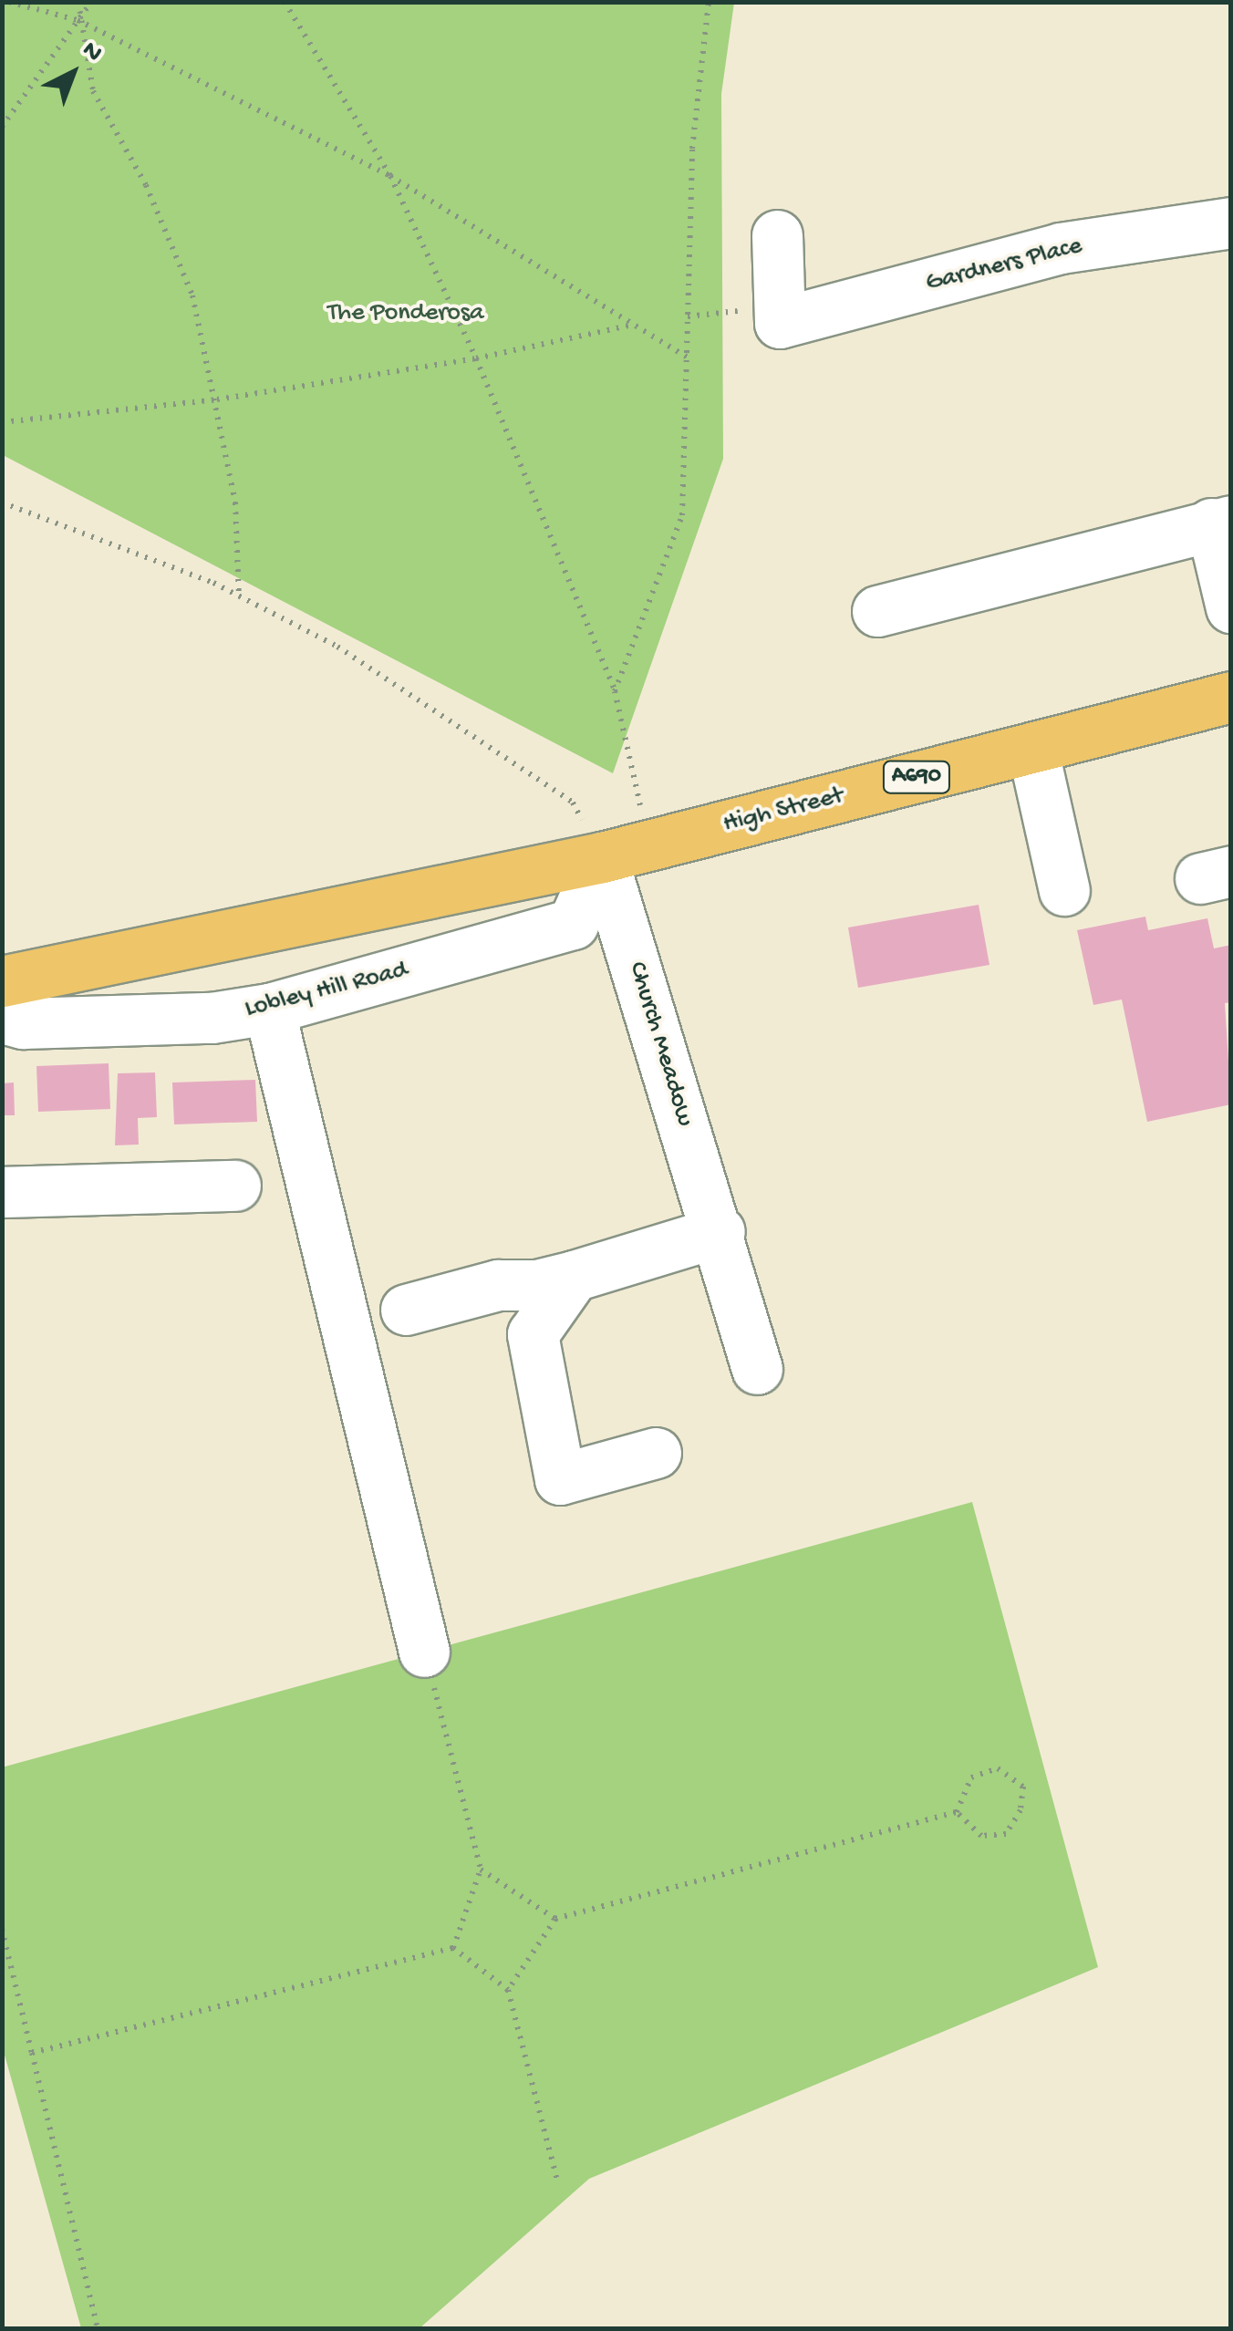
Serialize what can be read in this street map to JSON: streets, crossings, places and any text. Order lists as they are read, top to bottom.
{
  "streets": {
    "main road": ["A690", "High Street"],
    "street": ["Gardners Place", "Lobley Hill Road", "Church Meadow"]
  },
  "crossings": [
    ["A690", "High Street"],
    ["A690", "Lobley Hill Road"],
    ["A690", "Church Meadow"],
    ["High Street", "Lobley Hill Road"],
    ["High Street", "Church Meadow"],
    ["Lobley Hill Road", "Church Meadow"]
  ],
  "parks": ["The Ponderosa"],
  "north": "top right"
}
